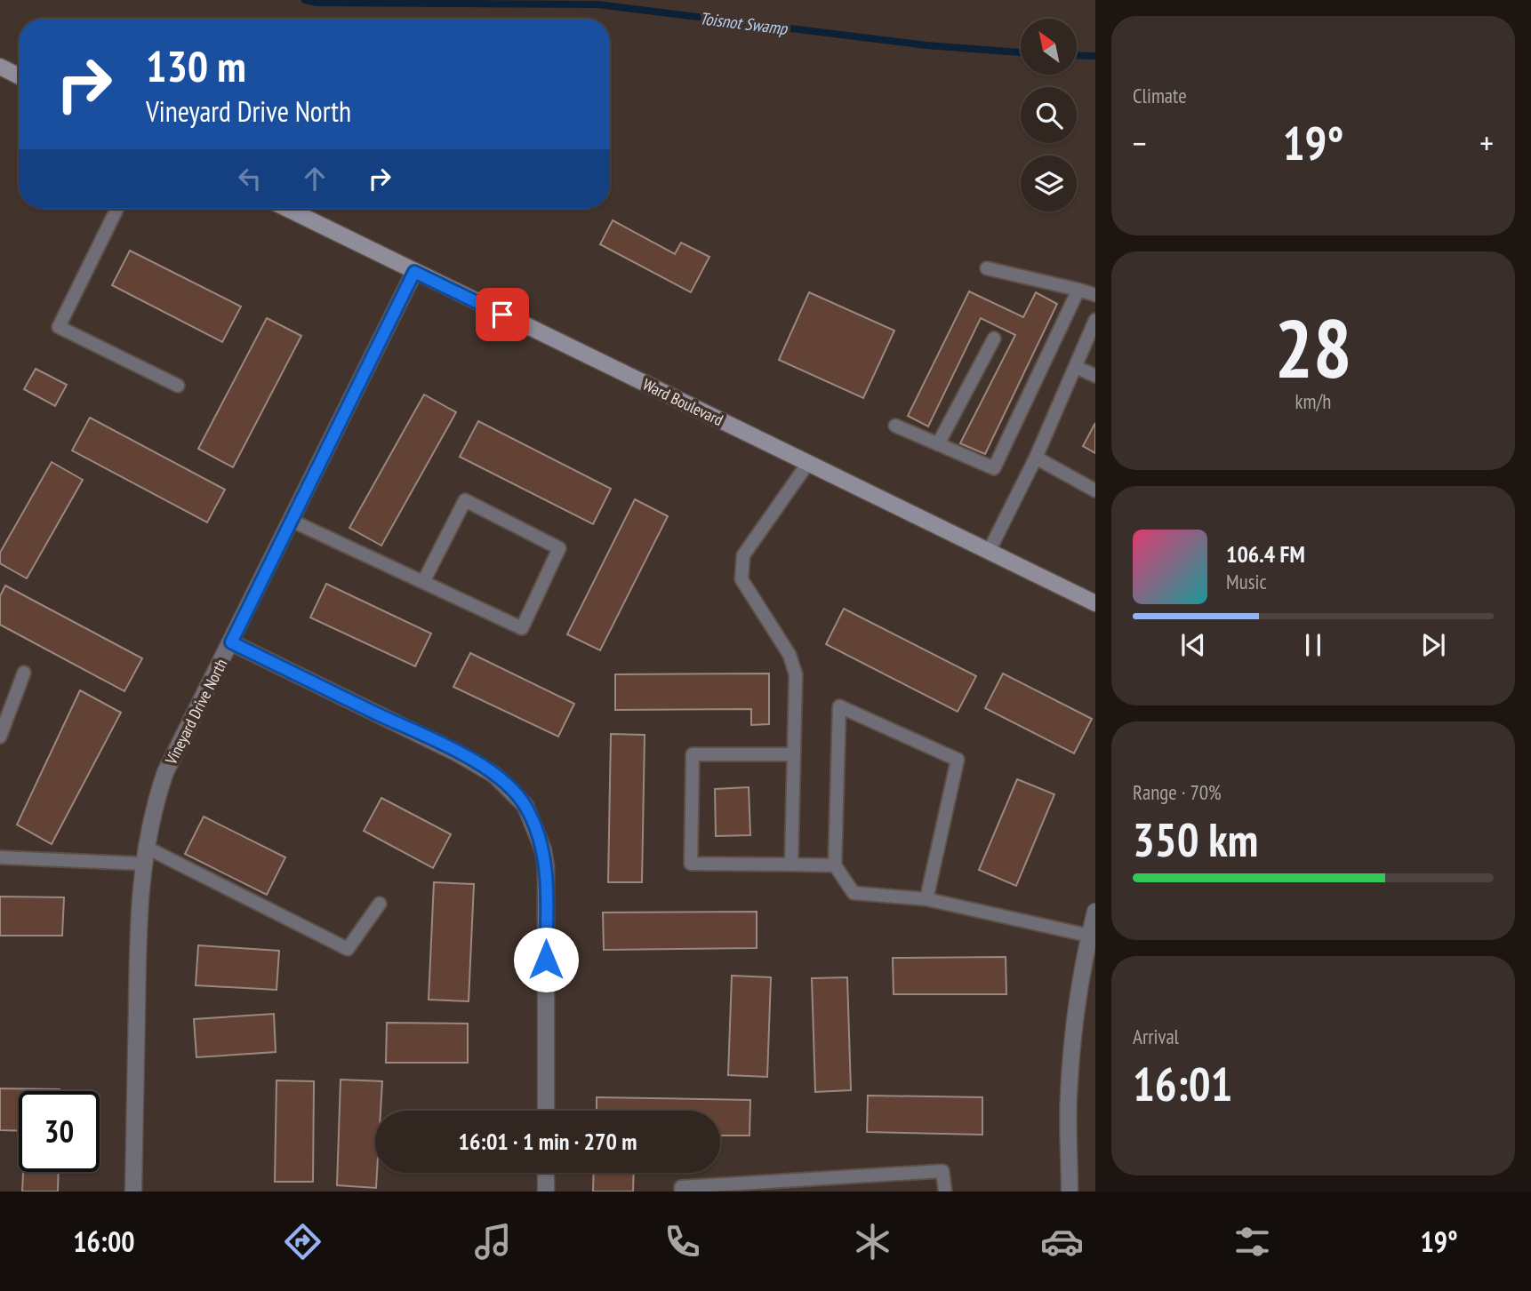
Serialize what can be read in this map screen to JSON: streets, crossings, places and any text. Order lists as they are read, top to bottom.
{
  "streets": {
    "main road": ["Ward Boulevard"],
    "street": ["Vineyard Drive North"]
  },
  "crossings": [
    ["Ward Boulevard", "Vineyard Drive North"]
  ],
  "water": ["Toisnot Swamp"],
  "north": "top left",
  "page": {
    "tile": [
      "Climate",
      ["28", "km/h"],
      ["Range · 70%", "350 km"],
      ["Arrival", "16:01"]
    ],
    "turn": ["130 m", "Vineyard Drive North"],
    "heat": ["−", "19°", "+"],
    "song": ["106.4 FM", "Music"],
    "limit": "30",
    "trip": "16:01 · 1 min · 270 m",
    "tabs": ["16:00", "19°"]
  }
}
